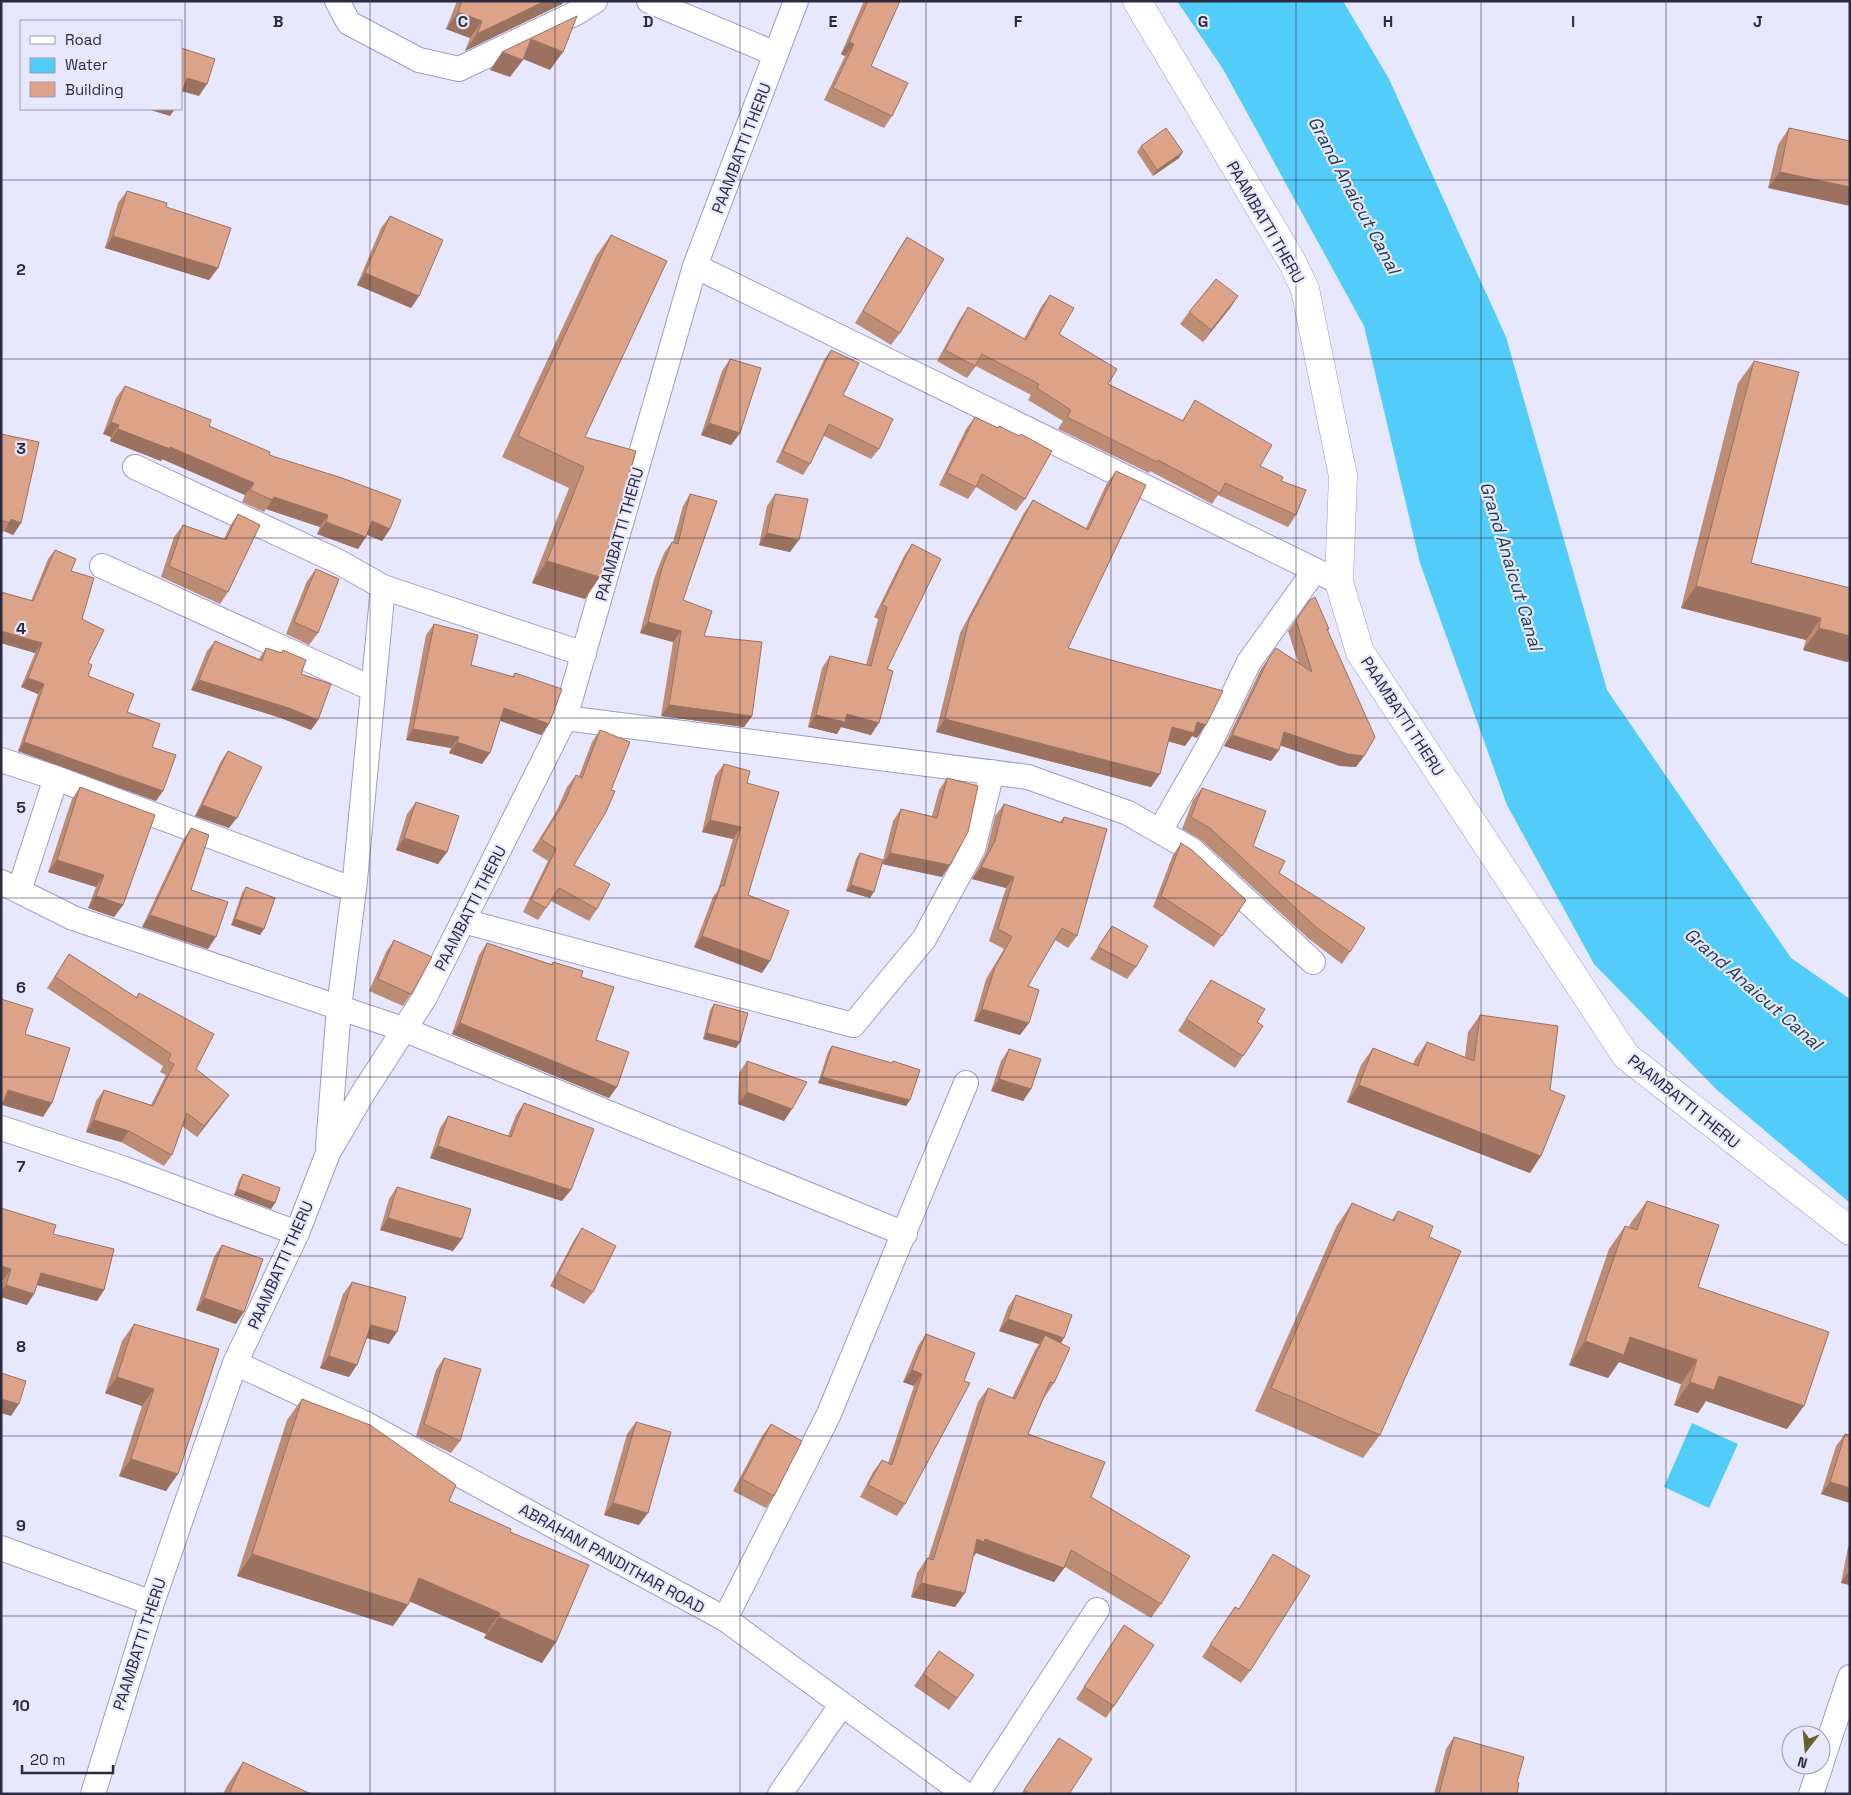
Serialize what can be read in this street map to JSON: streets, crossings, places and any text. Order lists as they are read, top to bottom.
{
  "streets": {
    "street": ["PAAMBATTI THERU", "ABRAHAM PANDITHAR ROAD"]
  },
  "crossings": [
    ["PAAMBATTI THERU", "ABRAHAM PANDITHAR ROAD"]
  ],
  "water": ["Grand Anaicut Canal"],
  "legend": ["Road", "Water", "Building"],
  "scale_bar": "20 m",
  "north": "bottom",
  "grid": {
    "columns": [
      "B",
      "C",
      "D",
      "E",
      "F",
      "G",
      "H",
      "I",
      "J"
    ],
    "rows": [
      "2",
      "3",
      "4",
      "5",
      "6",
      "7",
      "8",
      "9",
      "10"
    ]
  }
}
